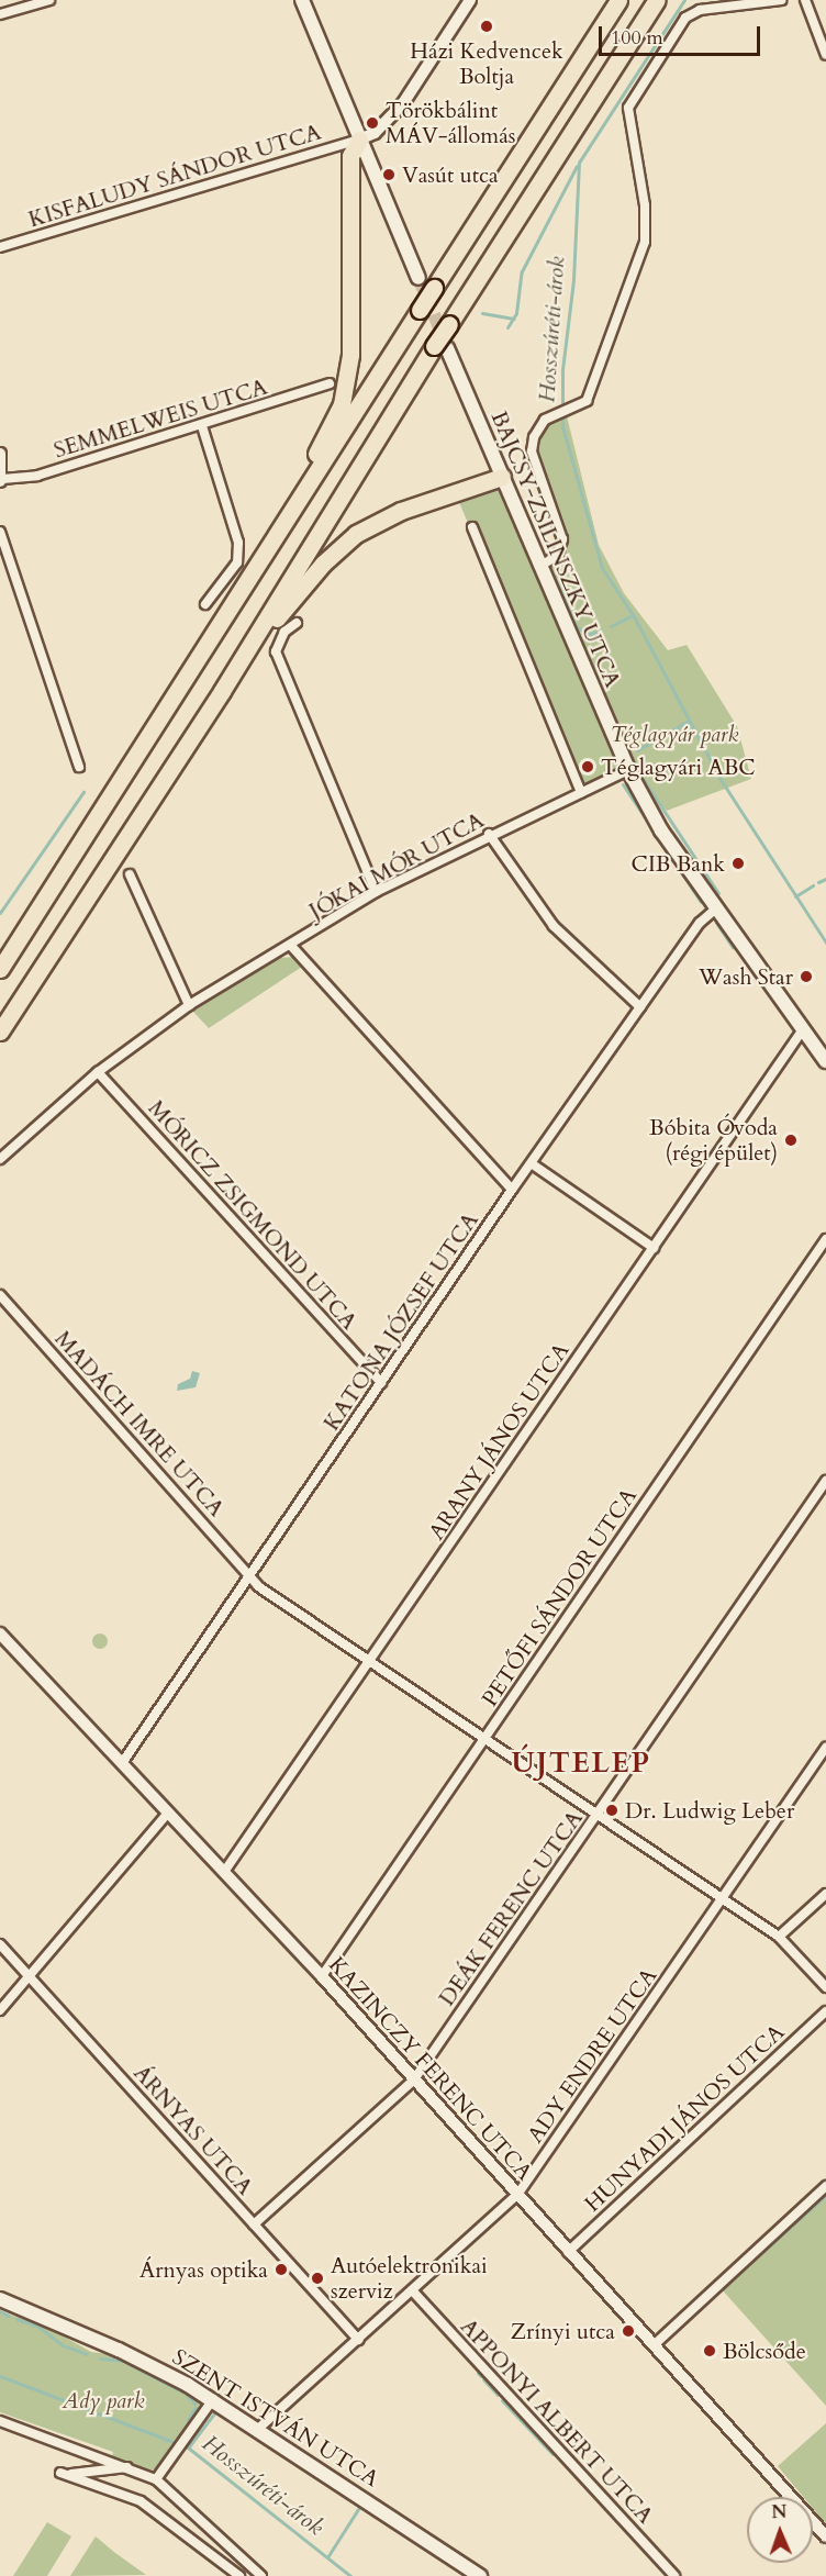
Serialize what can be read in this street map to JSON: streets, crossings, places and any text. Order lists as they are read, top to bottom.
{
  "streets": {
    "main road": ["BAJCSY-ZSILINSZKY UTCA", "SZENT ISTVÁN UTCA"],
    "street": [
      "KISFALUDY SÁNDOR UTCA",
      "SEMMELWEIS UTCA",
      "JÓKAI MÓR UTCA",
      "MÓRICZ ZSIGMOND UTCA",
      "KATONA JÓZSEF UTCA",
      "MADÁCH IMRE UTCA",
      "ARANY JÁNOS UTCA",
      "PETŐFI SÁNDOR UTCA",
      "DEÁK FERENC UTCA",
      "ADY ENDRE UTCA",
      "KAZINCZY FERENC UTCA",
      "HUNYADI JÁNOS UTCA",
      "ÁRNYAS UTCA",
      "APPONYI ALBERT UTCA"
    ]
  },
  "crossings": [
    ["BAJCSY-ZSILINSZKY UTCA", "JÓKAI MÓR UTCA"],
    ["BAJCSY-ZSILINSZKY UTCA", "KATONA JÓZSEF UTCA"],
    ["BAJCSY-ZSILINSZKY UTCA", "ARANY JÁNOS UTCA"],
    ["JÓKAI MÓR UTCA", "MÓRICZ ZSIGMOND UTCA"],
    ["MÓRICZ ZSIGMOND UTCA", "KATONA JÓZSEF UTCA"],
    ["KATONA JÓZSEF UTCA", "MADÁCH IMRE UTCA"],
    ["KATONA JÓZSEF UTCA", "KAZINCZY FERENC UTCA"],
    ["MADÁCH IMRE UTCA", "ARANY JÁNOS UTCA"],
    ["MADÁCH IMRE UTCA", "PETŐFI SÁNDOR UTCA"],
    ["MADÁCH IMRE UTCA", "DEÁK FERENC UTCA"],
    ["MADÁCH IMRE UTCA", "ADY ENDRE UTCA"],
    ["ARANY JÁNOS UTCA", "KAZINCZY FERENC UTCA"],
    ["PETŐFI SÁNDOR UTCA", "KAZINCZY FERENC UTCA"],
    ["DEÁK FERENC UTCA", "KAZINCZY FERENC UTCA"],
    ["DEÁK FERENC UTCA", "ÁRNYAS UTCA"],
    ["ADY ENDRE UTCA", "KAZINCZY FERENC UTCA"],
    ["ADY ENDRE UTCA", "ÁRNYAS UTCA"],
    ["ADY ENDRE UTCA", "SZENT ISTVÁN UTCA"],
    ["ADY ENDRE UTCA", "APPONYI ALBERT UTCA"],
    ["KAZINCZY FERENC UTCA", "HUNYADI JÁNOS UTCA"]
  ],
  "districts": ["ÚJTELEP"],
  "water": ["Hosszúréti-árok"],
  "parks": ["Téglagyár park", "Ady park"],
  "places": [
    "Házi Kedvencek Boltja",
    "Törökbálint MÁV-állomás",
    "Vasút utca",
    "Téglagyári ABC",
    "CIB Bank",
    "Wash Star",
    "Bóbita Óvoda (régi épület)",
    "Dr. Ludwig Leber",
    "Árnyas optika",
    "Autóelektronikai szerviz",
    "Zrínyi utca",
    "Bölcsőde"
  ],
  "scale_bar": "100 m",
  "north": "top"
}
